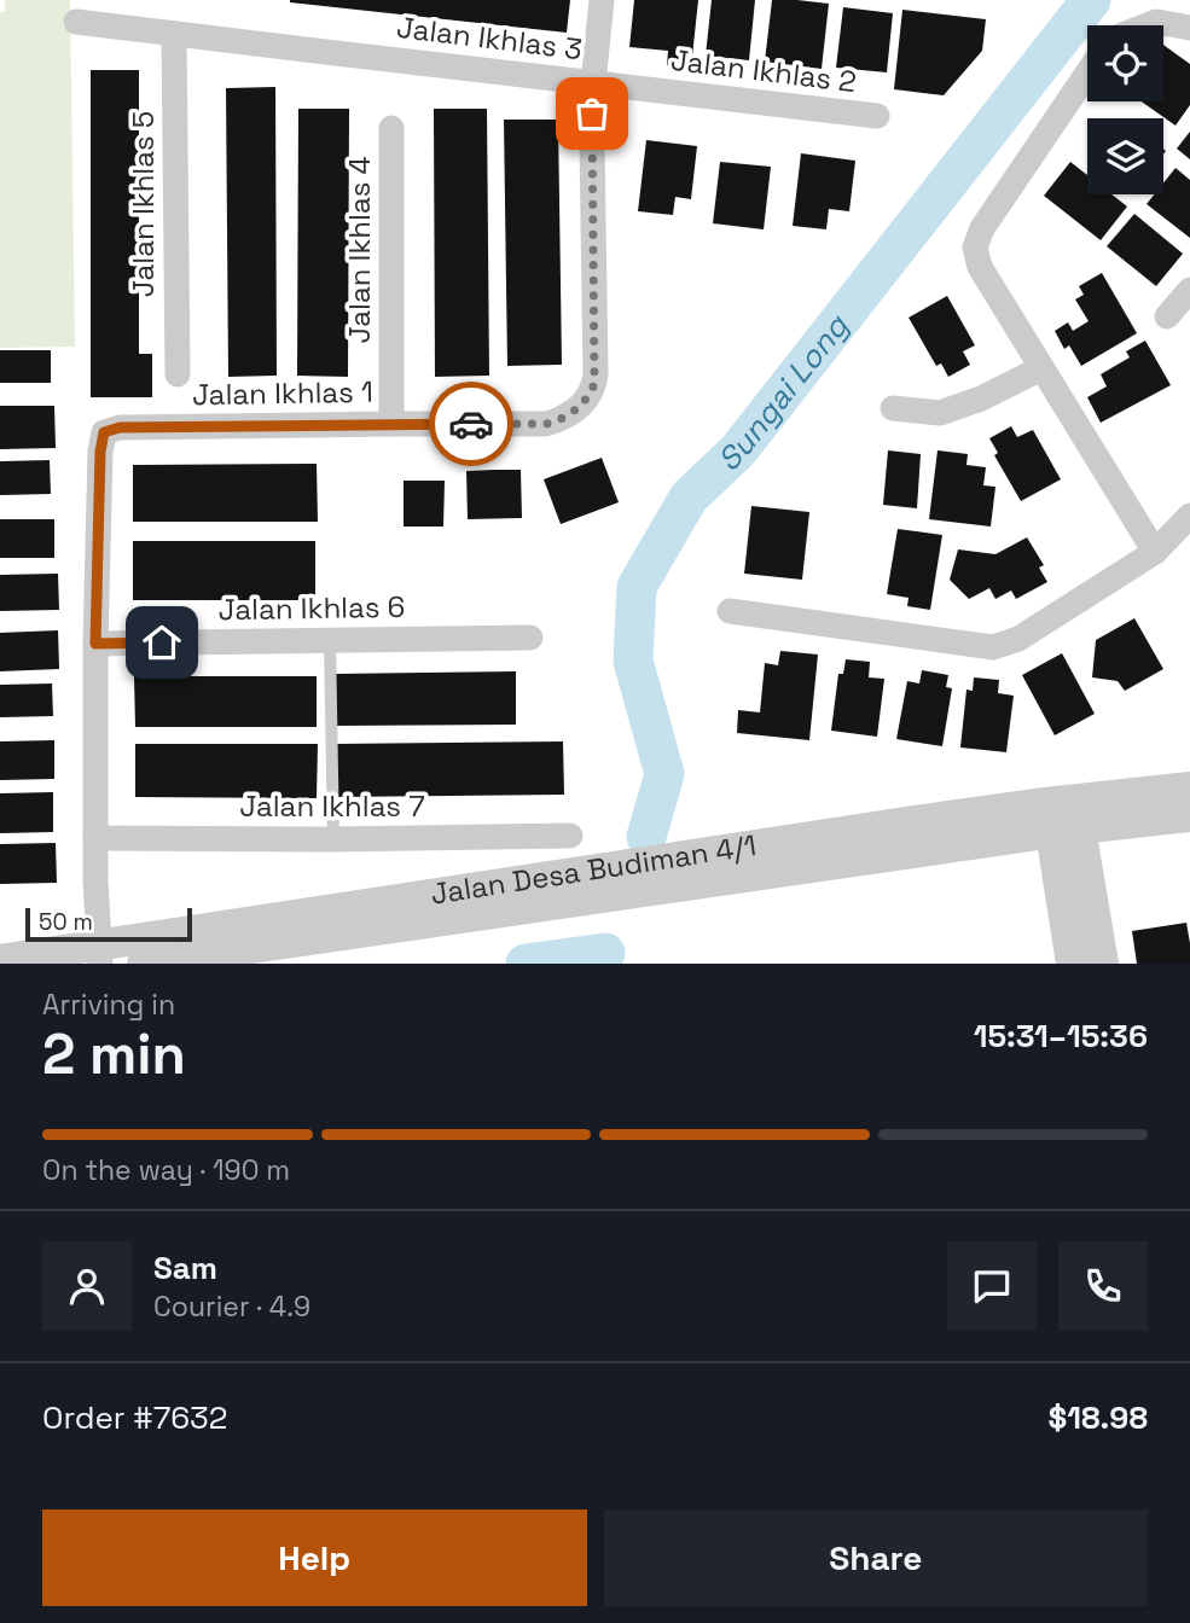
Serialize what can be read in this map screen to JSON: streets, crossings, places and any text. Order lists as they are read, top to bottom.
{
  "streets": {
    "street": [
      "Jalan Ikhlas 3",
      "Jalan Ikhlas 2",
      "Jalan Ikhlas 5",
      "Jalan Ikhlas 4",
      "Jalan Ikhlas 1",
      "Jalan Ikhlas 6",
      "Jalan Ikhlas 7",
      "Jalan Desa Budiman 4/1"
    ]
  },
  "crossings": [
    ["Jalan Ikhlas 3", "Jalan Ikhlas 2"],
    ["Jalan Ikhlas 3", "Jalan Ikhlas 5"],
    ["Jalan Ikhlas 3", "Jalan Ikhlas 1"],
    ["Jalan Ikhlas 2", "Jalan Ikhlas 1"],
    ["Jalan Ikhlas 4", "Jalan Ikhlas 1"],
    ["Jalan Ikhlas 1", "Jalan Ikhlas 6"],
    ["Jalan Ikhlas 1", "Jalan Ikhlas 7"],
    ["Jalan Ikhlas 1", "Jalan Desa Budiman 4/1"]
  ],
  "water": ["Sungai Long"],
  "scale_bar": "50 m",
  "page": {
    "scale": "50 m",
    "heading": ["2 min", "Arriving in", "15:31–15:36"],
    "panel": [
      "Sam",
      "Courier · 4.9",
      "Order #7632",
      "$18.98"
    ],
    "bar": "On the way · 190 m",
    "buttons": ["Help", "Share"]
  }
}
